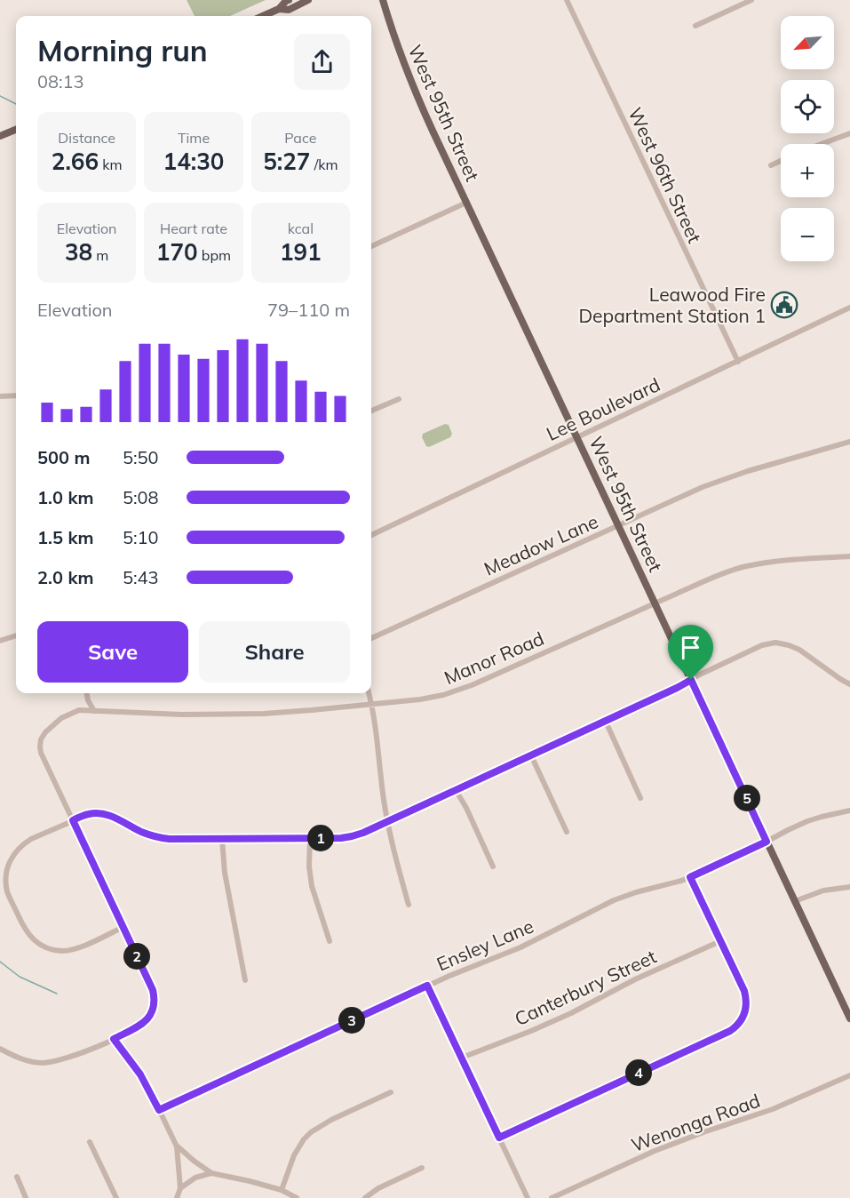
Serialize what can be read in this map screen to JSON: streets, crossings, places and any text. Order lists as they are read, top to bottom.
{
  "streets": {
    "main road": ["West 95th Street"],
    "street": [
      "West 96th Street",
      "Lee Boulevard",
      "Meadow Lane",
      "Manor Road",
      "Ensley Lane",
      "Canterbury Street",
      "Wenonga Road"
    ]
  },
  "crossings": [
    ["West 95th Street", "Lee Boulevard"],
    ["West 95th Street", "Meadow Lane"],
    ["West 95th Street", "Manor Road"],
    ["West 95th Street", "Ensley Lane"],
    ["West 96th Street", "Lee Boulevard"]
  ],
  "places": {
    "public building": ["Leawood Fire Department Station 1"]
  },
  "north": "bottom left",
  "page": {
    "map_buttons": ["+", "−"],
    "heading": ["Morning run", "08:13"],
    "stats": [
      ["Distance", "2.66 km"],
      ["Time", "14:30"],
      ["Pace", "5:27 /km"],
      ["Elevation", "38 m"],
      ["Heart rate", "170 bpm"],
      ["kcal", "191"]
    ],
    "chart": ["Elevation", "79–110 m"],
    "list": [
      {
        "name": "500 m",
        "note": "5:50"
      },
      {
        "name": "1.0 km",
        "note": "5:08"
      },
      {
        "name": "1.5 km",
        "note": "5:10"
      },
      {
        "name": "2.0 km",
        "note": "5:43"
      }
    ],
    "buttons": ["Save", "Share"],
    "pins": [
      "5",
      "1",
      "2",
      "3",
      "4"
    ]
  }
}
